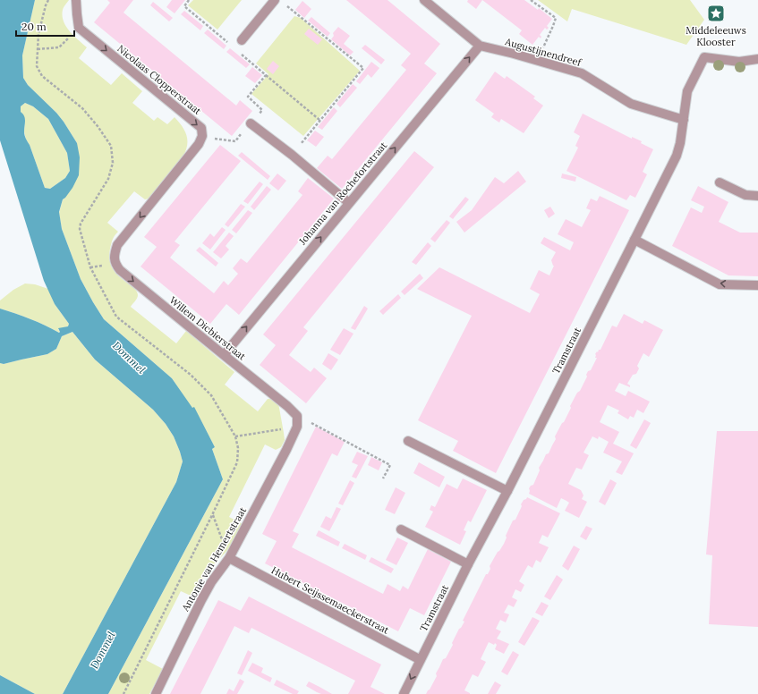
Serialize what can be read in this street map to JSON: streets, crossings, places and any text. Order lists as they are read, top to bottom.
{
  "streets": {
    "street": [
      "Augustijnendreef",
      "Nicolaas Clopperstraat",
      "Johanna van Rochefortstraat",
      "Willem Dicbierstraat",
      "Tramstraat",
      "Antonie van Hemertstraat",
      "Hubert Seijssemaeckerstraat"
    ]
  },
  "crossings": [
    ["Augustijnendreef", "Johanna van Rochefortstraat"],
    ["Augustijnendreef", "Tramstraat"],
    ["Nicolaas Clopperstraat", "Willem Dicbierstraat"],
    ["Johanna van Rochefortstraat", "Willem Dicbierstraat"],
    ["Willem Dicbierstraat", "Antonie van Hemertstraat"],
    ["Tramstraat", "Hubert Seijssemaeckerstraat"],
    ["Antonie van Hemertstraat", "Hubert Seijssemaeckerstraat"]
  ],
  "one_way": ["Nicolaas Clopperstraat", "Johanna van Rochefortstraat"],
  "water": ["Dommel"],
  "places": {
    "place": ["Middeleeuws Klooster"]
  },
  "scale_bar": "20 m"
}
